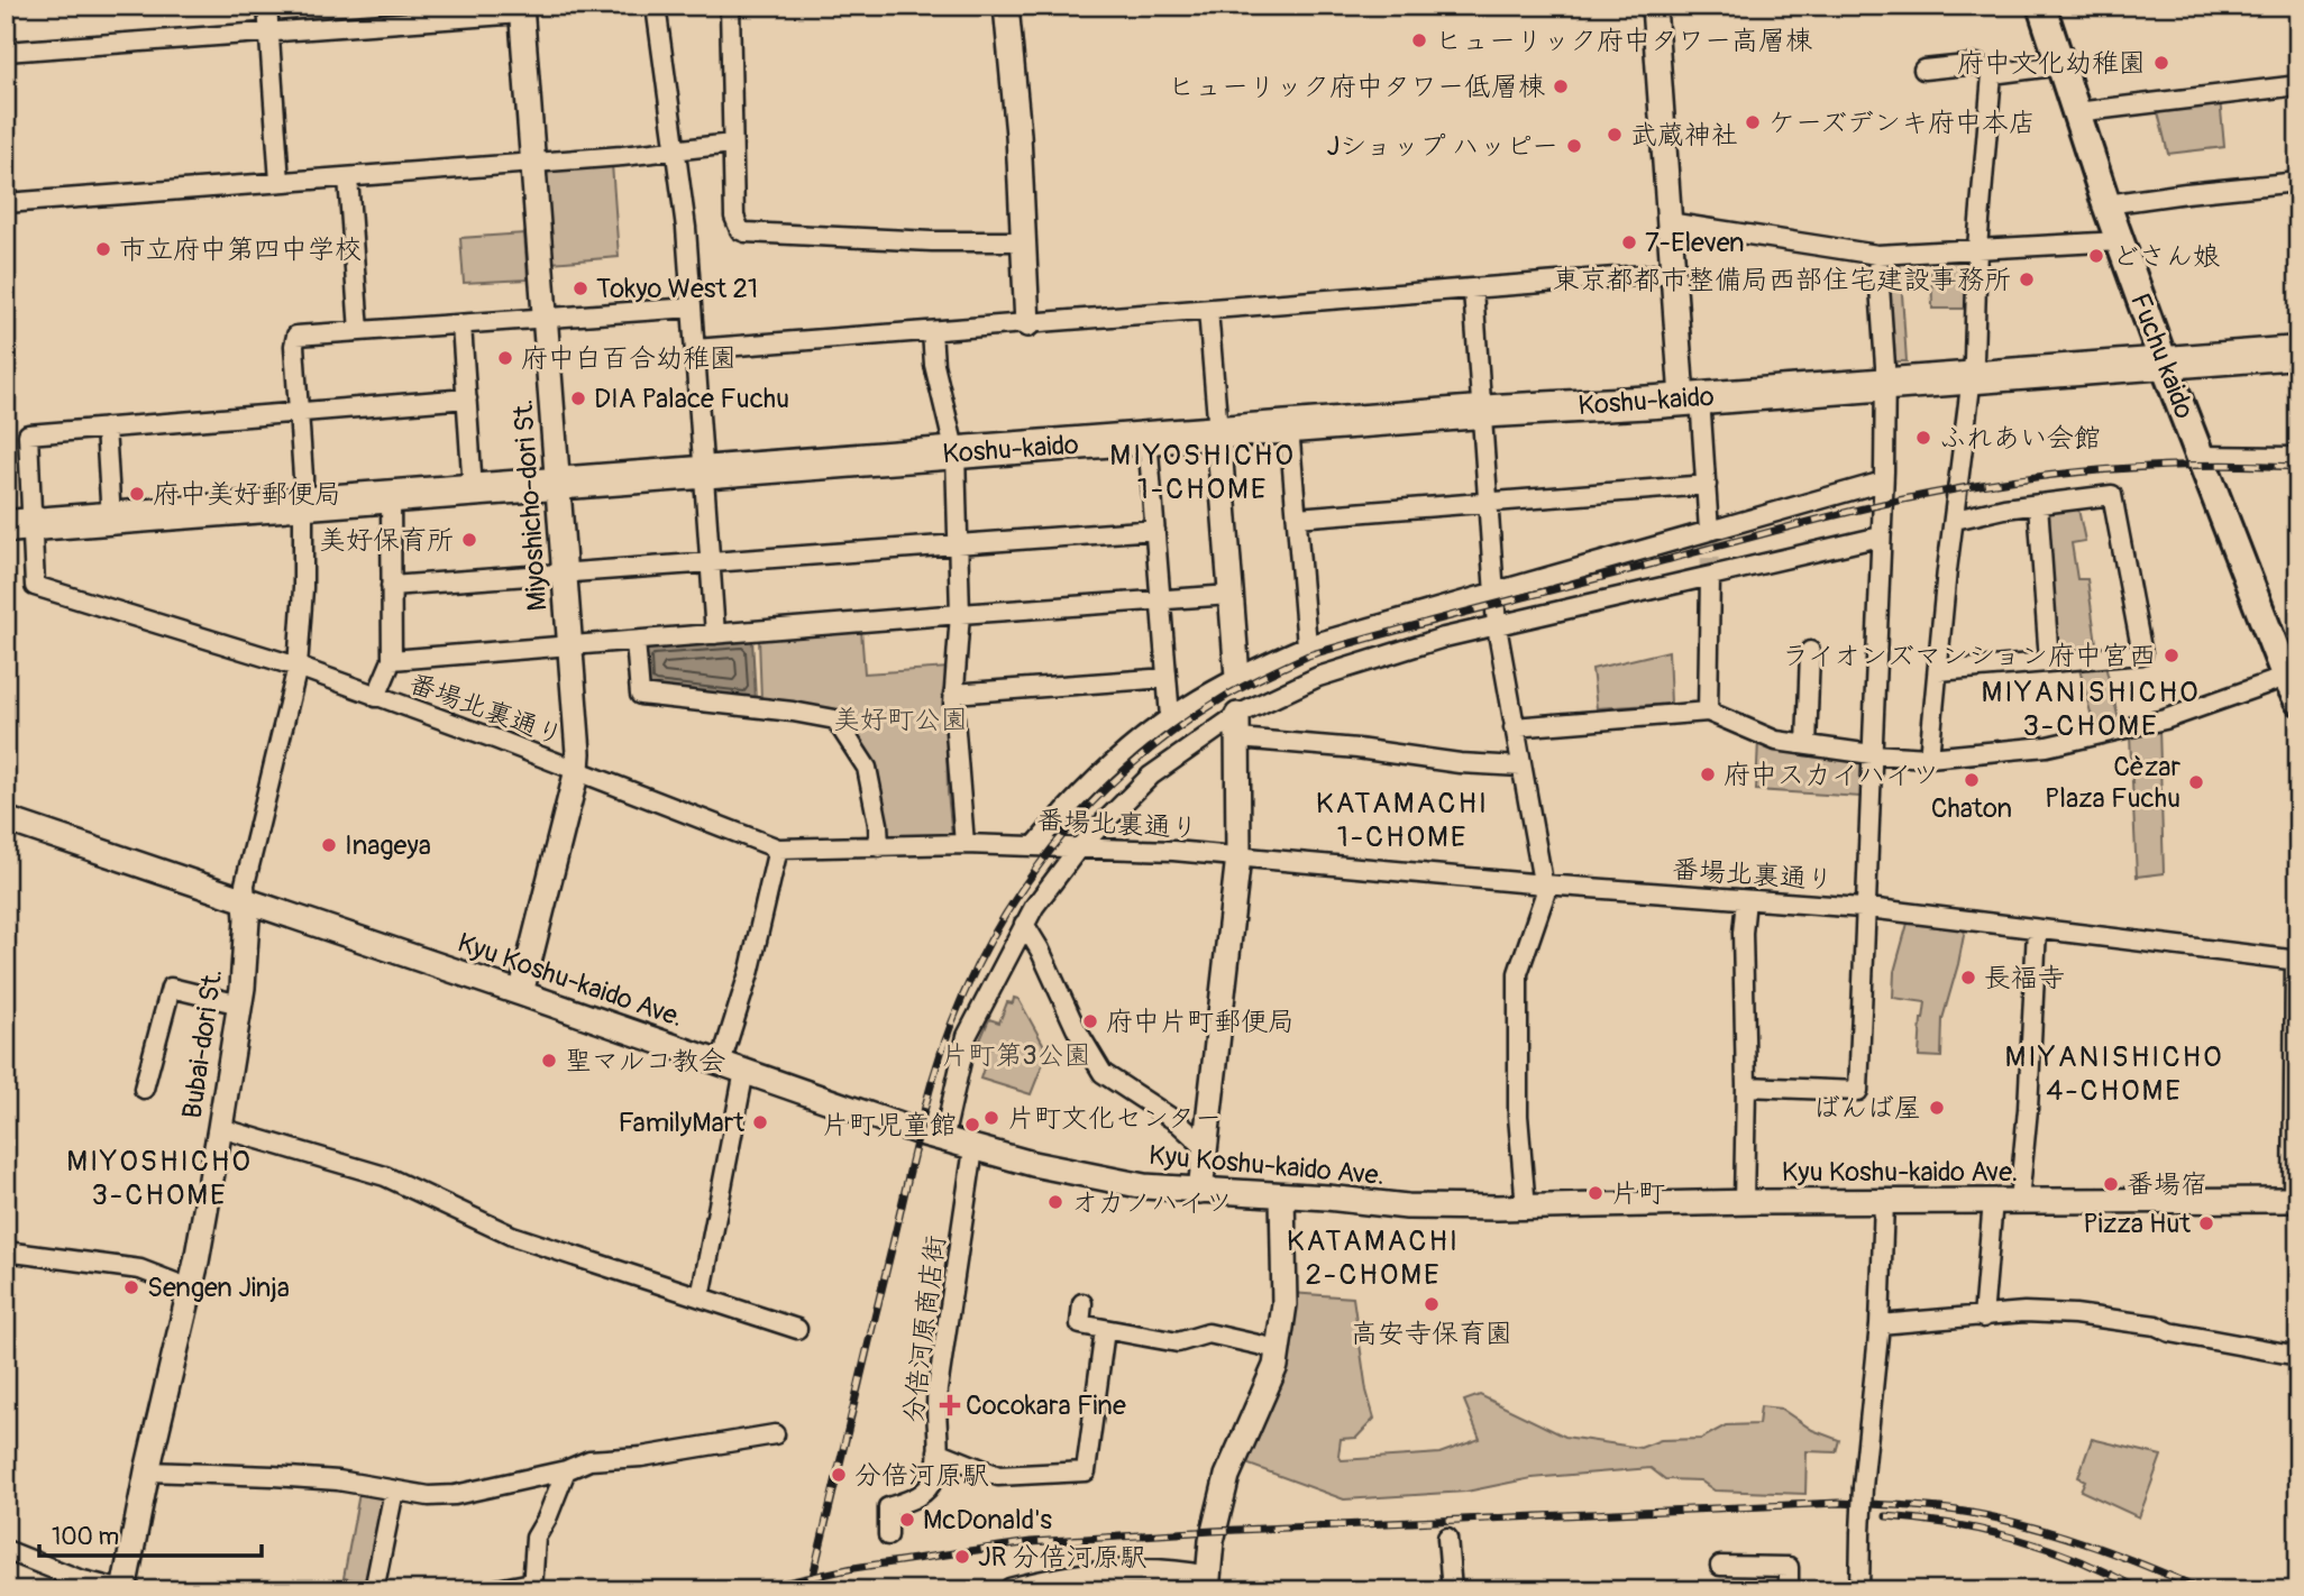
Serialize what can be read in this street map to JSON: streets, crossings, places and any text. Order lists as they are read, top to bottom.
{
  "streets": {
    "highway": ["Koshu-kaido"],
    "main road": ["Fuchu kaido"],
    "street": [
      "Miyoshicho-dori St.",
      "番場北裏通り",
      "Kyu Koshu-kaido Ave.",
      "Bubai-dori St.",
      "分倍河原商店街"
    ]
  },
  "crossings": [
    ["Fuchu kaido", "Koshu-kaido"],
    ["Koshu-kaido", "Miyoshicho-dori St."],
    ["Koshu-kaido", "番場北裏通り"],
    ["Koshu-kaido", "Bubai-dori St."],
    ["Miyoshicho-dori St.", "番場北裏通り"],
    ["Miyoshicho-dori St.", "Kyu Koshu-kaido Ave."],
    ["番場北裏通り", "Bubai-dori St."],
    ["Kyu Koshu-kaido Ave.", "Bubai-dori St."],
    ["Kyu Koshu-kaido Ave.", "分倍河原商店街"]
  ],
  "districts": [
    "MIYOSHICHO 1-CHOME",
    "MIYANISHICHO 3-CHOME",
    "KATAMACHI 1-CHOME",
    "MIYANISHICHO 4-CHOME",
    "MIYOSHICHO 3-CHOME",
    "KATAMACHI 2-CHOME"
  ],
  "parks": ["美好町公園", "片町第3公園"],
  "places": {
    "other": [
      "ヒューリック府中タワー高層棟",
      "府中文化幼稚園",
      "ヒューリック府中タワー低層棟",
      "ケーズデンキ府中本店",
      "武蔵神社",
      "Jショップ ハッピー",
      "7-Eleven",
      "市立府中第四中学校",
      "どさん娘",
      "東京都都市整備局西部住宅建設事務所",
      "Tokyo West 21",
      "府中白百合幼稚園",
      "DIA Palace Fuchu",
      "ふれあい会館",
      "府中美好郵便局",
      "美好保育所",
      "ライオンズマンション府中宮西",
      "府中スカイハイツ",
      "Chaton",
      "Cèzar Plaza Fuchu",
      "Inageya",
      "長福寺",
      "府中片町郵便局",
      "聖マルコ教会",
      "ばんば屋",
      "片町文化センター",
      "FamilyMart",
      "片町児童館",
      "番場宿",
      "片町",
      "オカノハイツ",
      "Pizza Hut",
      "Sengen Jinja",
      "高安寺保育園",
      "分倍河原駅",
      "McDonald's",
      "JR 分倍河原駅"
    ],
    "health": ["Cocokara Fine"]
  },
  "scale_bar": "100 m"
}
